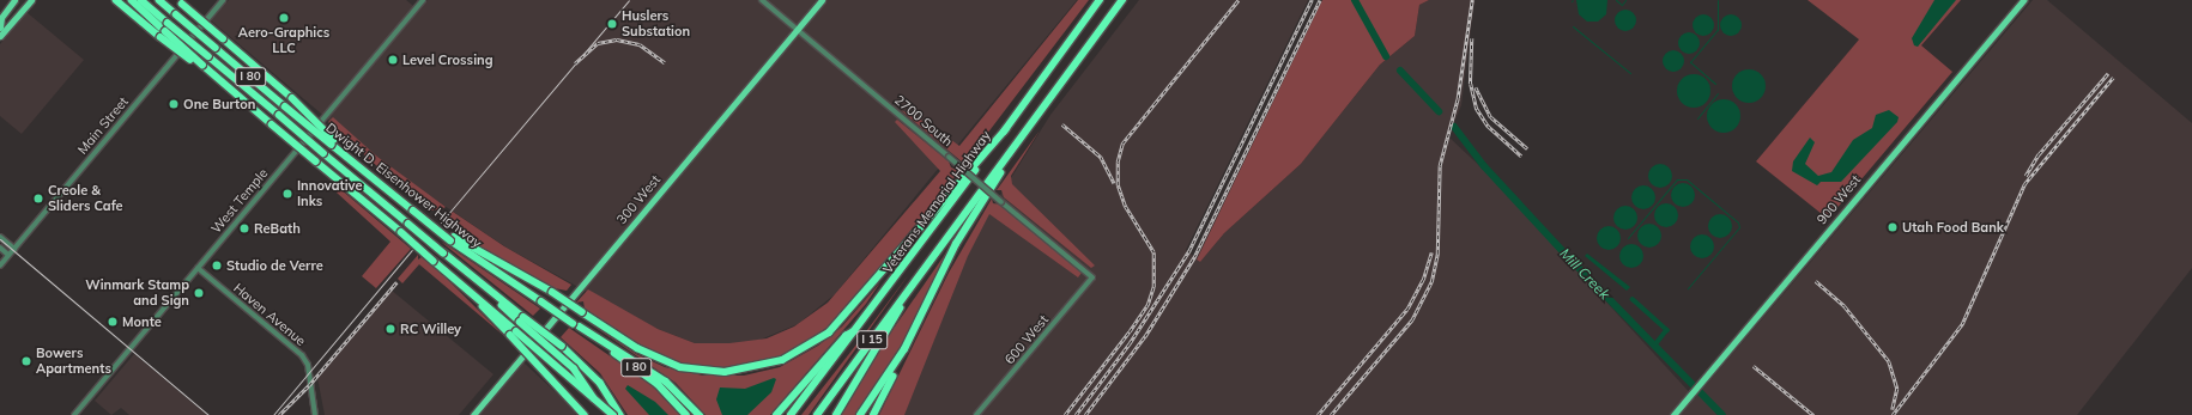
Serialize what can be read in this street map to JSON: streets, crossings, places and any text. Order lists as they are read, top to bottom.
{
  "streets": {
    "highway": [
      "I 80",
      "Dwight D. Eisenhower Highway",
      "Veterans Memorial Highway",
      "I 15"
    ],
    "main road": ["300 West", "900 West"],
    "street": [
      "2700 South",
      "Main Street",
      "West Temple",
      "Haven Avenue",
      "600 West"
    ]
  },
  "crossings": [
    ["2700 South", "300 West"],
    ["2700 South", "600 West"],
    ["West Temple", "Haven Avenue"]
  ],
  "water": ["Mill Creek"],
  "places": [
    "Aero-Graphics LLC",
    "Huslers Substation",
    "Level Crossing",
    "One Burton",
    "Innovative Inks",
    "Creole & Sliders Cafe",
    "Utah Food Bank",
    "ReBath",
    "Studio de Verre",
    "Winmark Stamp and Sign",
    "Monte",
    "RC Willey",
    "Bowers Apartments"
  ]
}
